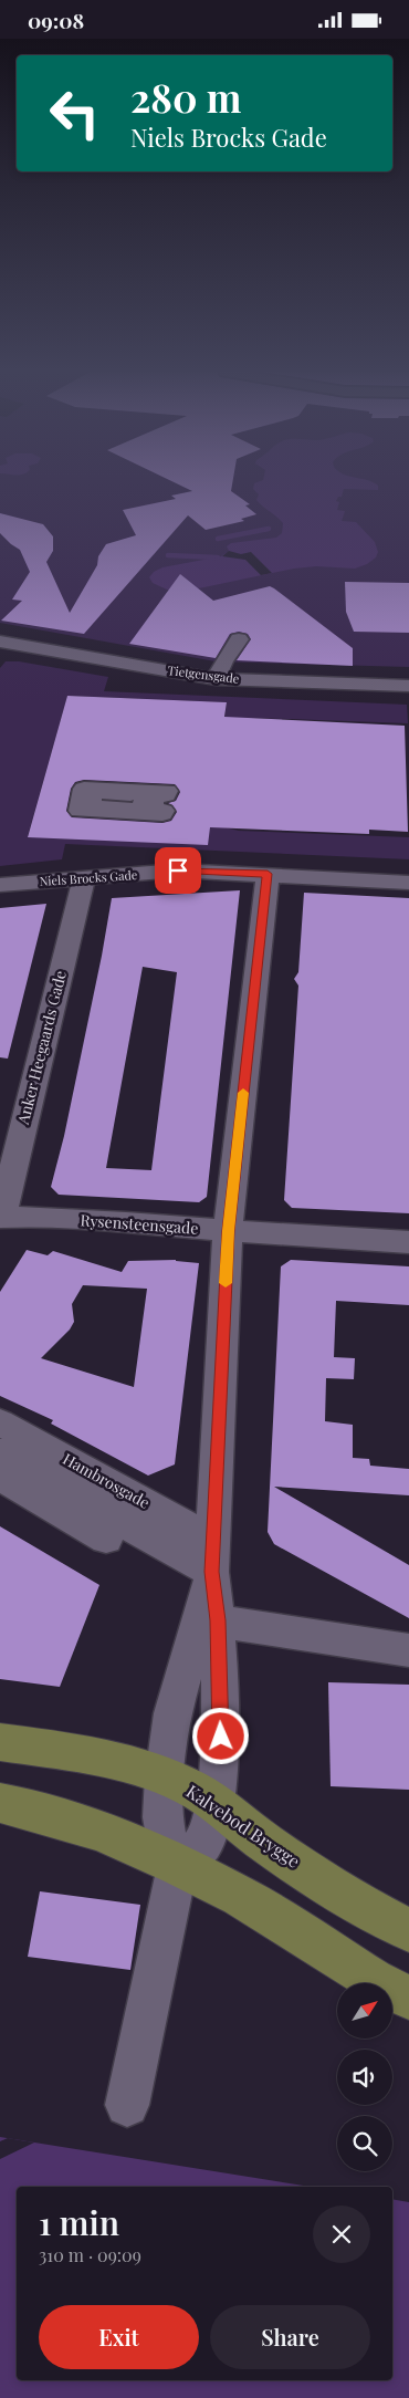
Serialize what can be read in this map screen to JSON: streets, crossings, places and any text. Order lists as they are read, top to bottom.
{
  "streets": {
    "main road": ["Kalvebod Brygge"],
    "street": [
      "Tietgensgade",
      "Niels Brocks Gade",
      "Anker Heegaards Gade",
      "Rysensteensgade",
      "Hambrosgade"
    ]
  },
  "crossings": [
    ["Niels Brocks Gade", "Anker Heegaards Gade"],
    ["Anker Heegaards Gade", "Rysensteensgade"]
  ],
  "north": "top right",
  "page": {
    "status": "09:08",
    "turn": ["280 m", "Niels Brocks Gade"],
    "heading": ["1 min", "310 m · 09:09"],
    "buttons": ["Exit", "Share"]
  }
}
